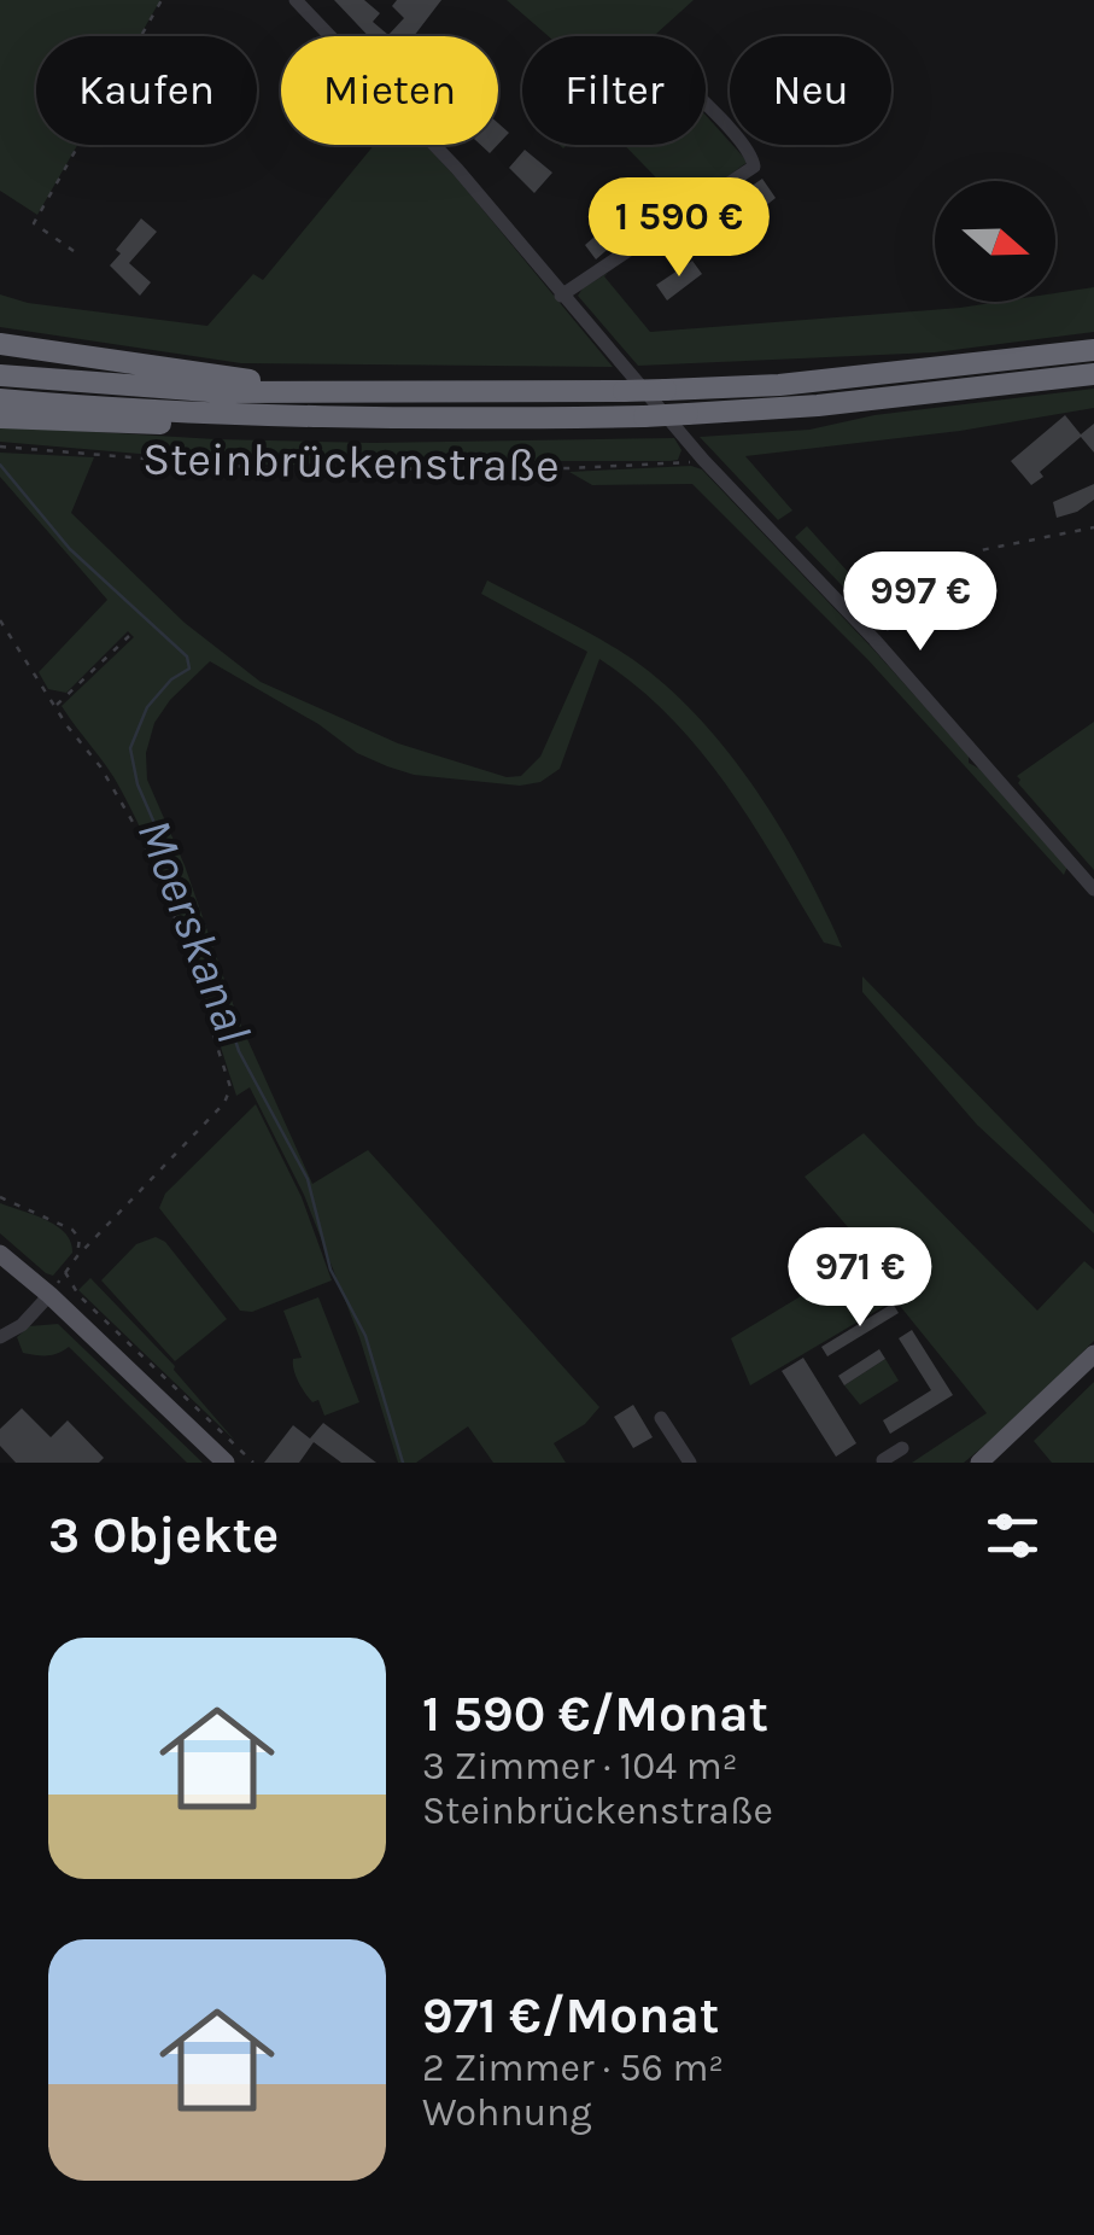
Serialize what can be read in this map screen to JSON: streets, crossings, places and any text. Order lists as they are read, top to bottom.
{
  "streets": {
    "path": ["Steinbrückenstraße"]
  },
  "water": ["Moerskanal"],
  "north": "right",
  "page": {
    "chip": [
      "Kaufen",
      "Mieten",
      "Filter",
      "Neu"
    ],
    "price": ["1 590 €", "997 €", "971 €"],
    "heading": "3 Objekte",
    "list": [
      {
        "name": "1 590 €/Monat",
        "note": "3 Zimmer · 104 m² · Steinbrückenstraße"
      },
      {
        "name": "971 €/Monat",
        "note": "2 Zimmer · 56 m² · Wohnung"
      }
    ]
  }
}
